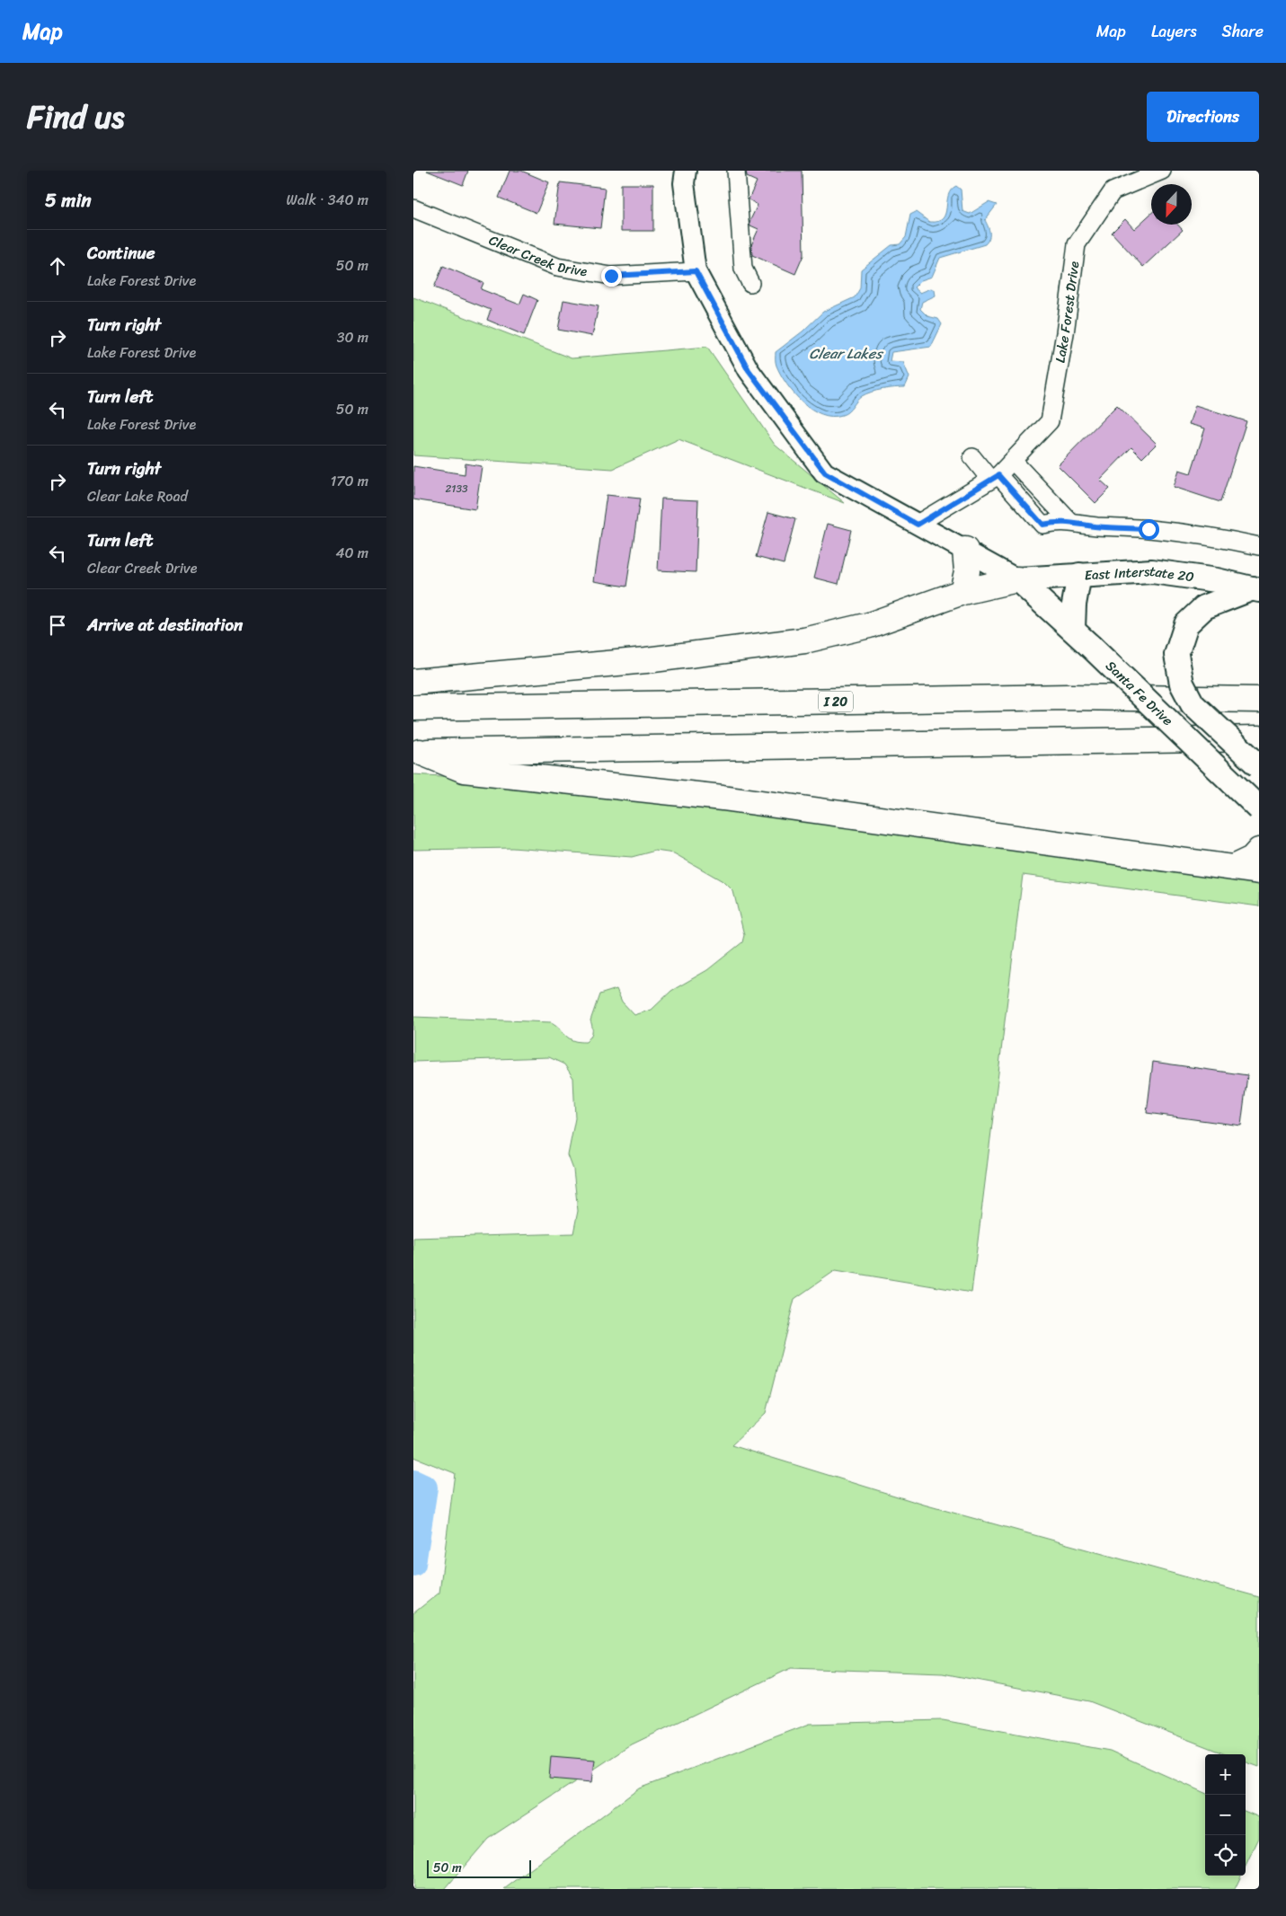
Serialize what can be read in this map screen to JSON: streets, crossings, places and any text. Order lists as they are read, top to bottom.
{
  "streets": {
    "highway": ["I 20"],
    "main road": ["East Interstate 20", "Santa Fe Drive"],
    "street": ["Clear Creek Drive", "Lake Forest Drive"]
  },
  "crossings": [
    ["East Interstate 20", "Santa Fe Drive"]
  ],
  "water": ["Clear Lakes"],
  "house_numbers": ["2133"],
  "scale_bar": "50 m",
  "north": "bottom",
  "page": {
    "header": "Map",
    "nav": ["Map", "Layers", "Share"],
    "title": "Find us",
    "buttons": "Directions",
    "heading": ["5 min", "Walk · 340 m"],
    "list": [
      ["Continue", "Lake Forest Drive", "50 m"],
      ["Turn right", "Lake Forest Drive", "30 m"],
      ["Turn left", "Lake Forest Drive", "50 m"],
      ["Turn right", "Clear Lake Road", "170 m"],
      ["Turn left", "Clear Creek Drive", "40 m"],
      "Arrive at destination"
    ],
    "map_buttons": ["+", "−"],
    "scale": "50 m"
  }
}
